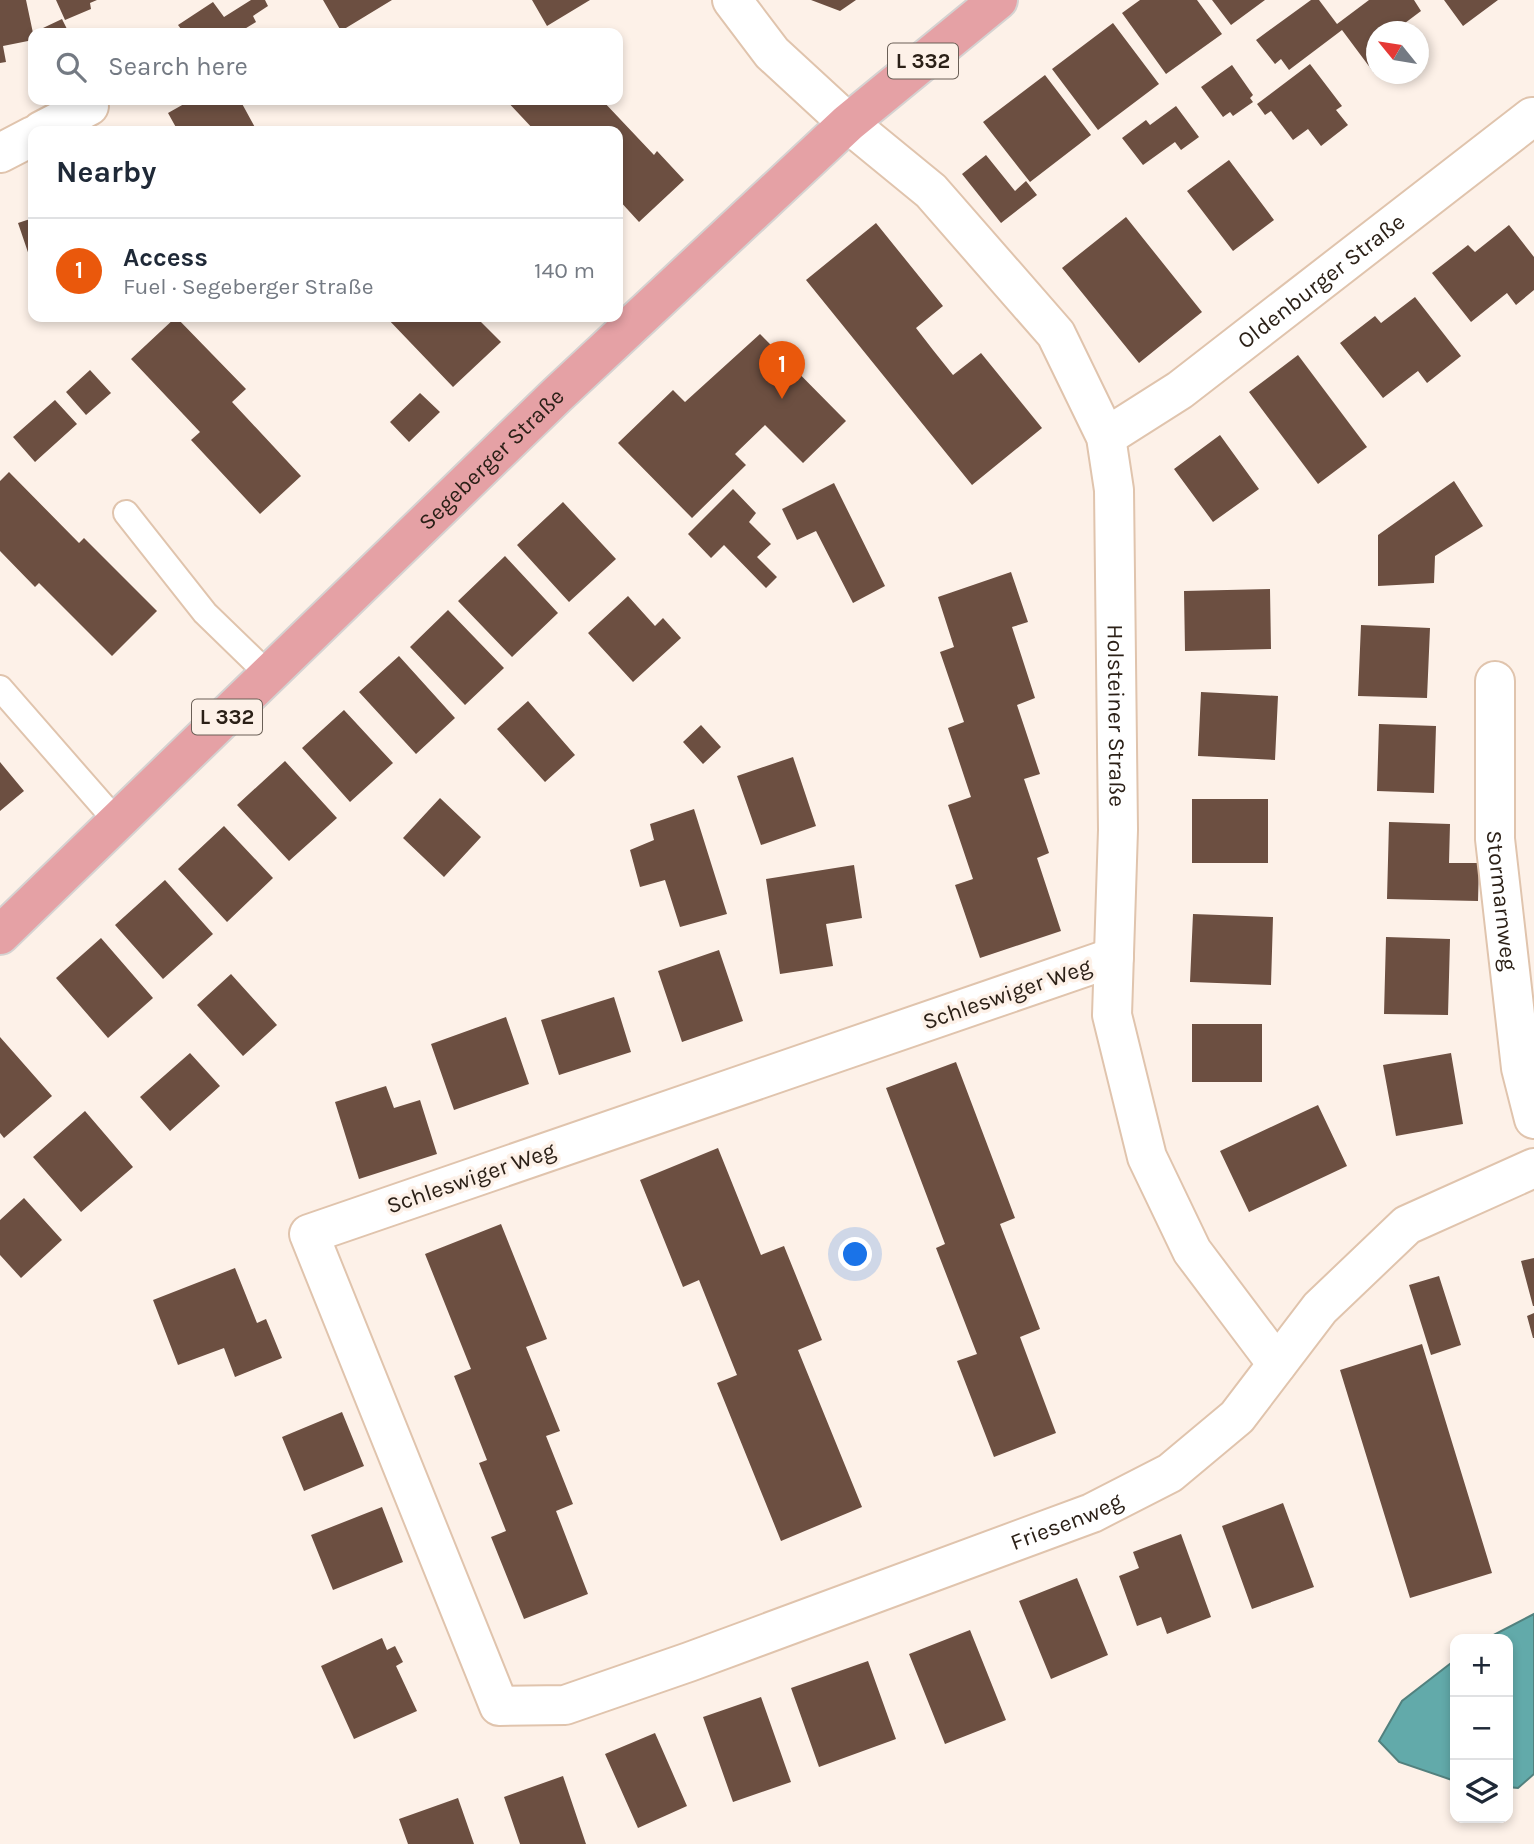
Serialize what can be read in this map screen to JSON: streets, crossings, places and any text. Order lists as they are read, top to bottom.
{
  "streets": {
    "main road": ["L 332", "Segeberger Straße"],
    "street": [
      "Oldenburger Straße",
      "Holsteiner Straße",
      "Stormarnweg",
      "Schleswiger Weg",
      "Friesenweg"
    ]
  },
  "crossings": [
    ["Oldenburger Straße", "Holsteiner Straße"],
    ["Segeberger Straße", "Holsteiner Straße"],
    ["Holsteiner Straße", "Schleswiger Weg"],
    ["Holsteiner Straße", "Friesenweg"],
    ["Schleswiger Weg", "Friesenweg"]
  ],
  "north": "top left",
  "page": {
    "search": "Search here",
    "heading": "Nearby",
    "list": [
      {
        "mark": "1",
        "name": "Access",
        "note": "Fuel · Segeberger Straße",
        "value": "140 m"
      }
    ],
    "pins": "1",
    "map_buttons": ["+", "−"]
  }
}
